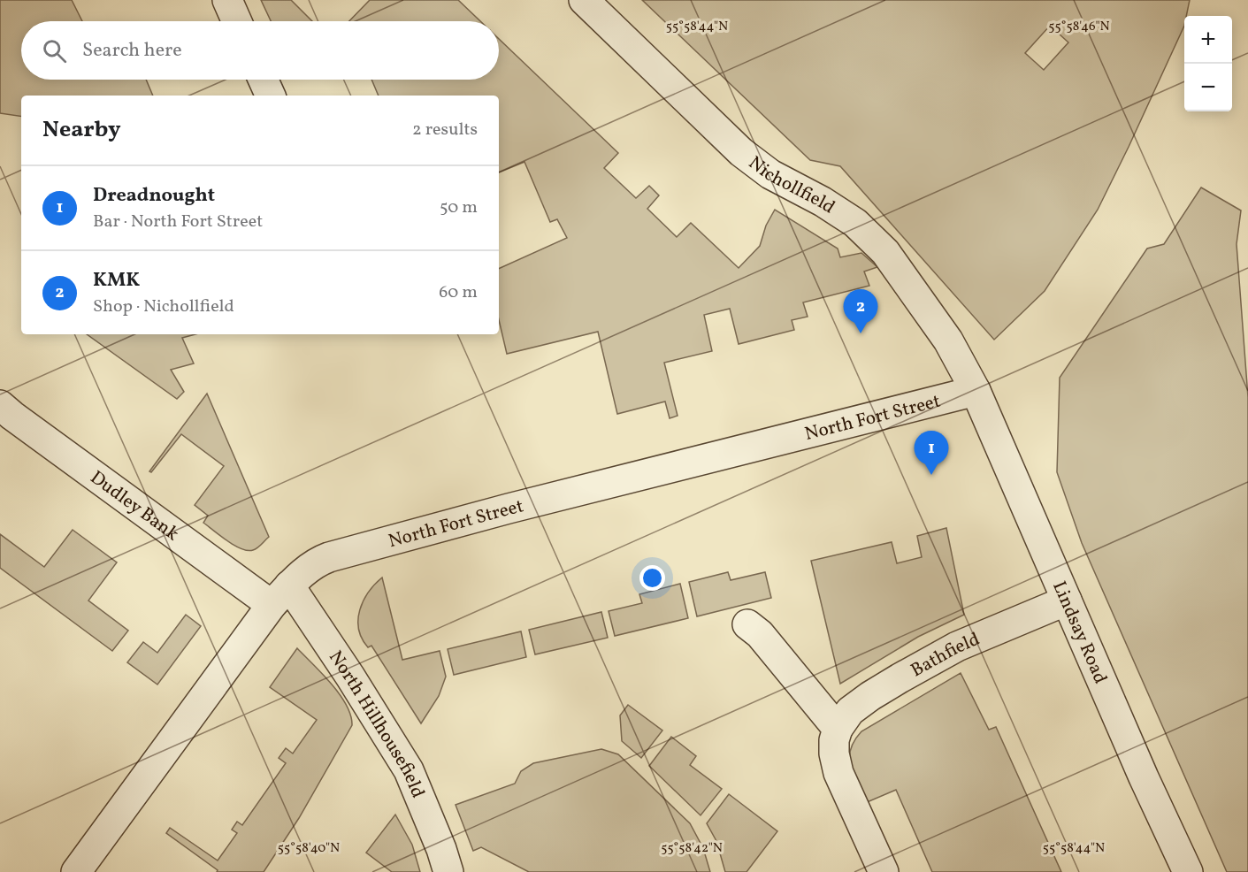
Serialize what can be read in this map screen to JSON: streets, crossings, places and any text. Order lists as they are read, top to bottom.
{
  "streets": {
    "street": [
      "Nichollfield",
      "North Fort Street",
      "Dudley Bank",
      "Lindsay Road",
      "Bathfield",
      "North Hillhousefield"
    ]
  },
  "crossings": [
    ["Nichollfield", "North Fort Street"],
    ["Nichollfield", "Lindsay Road"],
    ["North Fort Street", "Dudley Bank"],
    ["North Fort Street", "Lindsay Road"],
    ["North Fort Street", "North Hillhousefield"],
    ["Dudley Bank", "North Hillhousefield"],
    ["Lindsay Road", "Bathfield"]
  ],
  "page": {
    "map_buttons": ["+", "−"],
    "search": "Search here",
    "heading": ["Nearby", "2 results"],
    "list": [
      {
        "mark": "1",
        "name": "Dreadnought",
        "note": "Bar · North Fort Street",
        "value": "50 m"
      },
      {
        "mark": "2",
        "name": "KMK",
        "note": "Shop · Nichollfield",
        "value": "60 m"
      }
    ],
    "pins": ["2", "1"]
  },
  "coordinates": [
    "55°58'44\"N",
    "55°58'46\"N",
    "55°58'40\"N",
    "55°58'42\"N"
  ]
}
